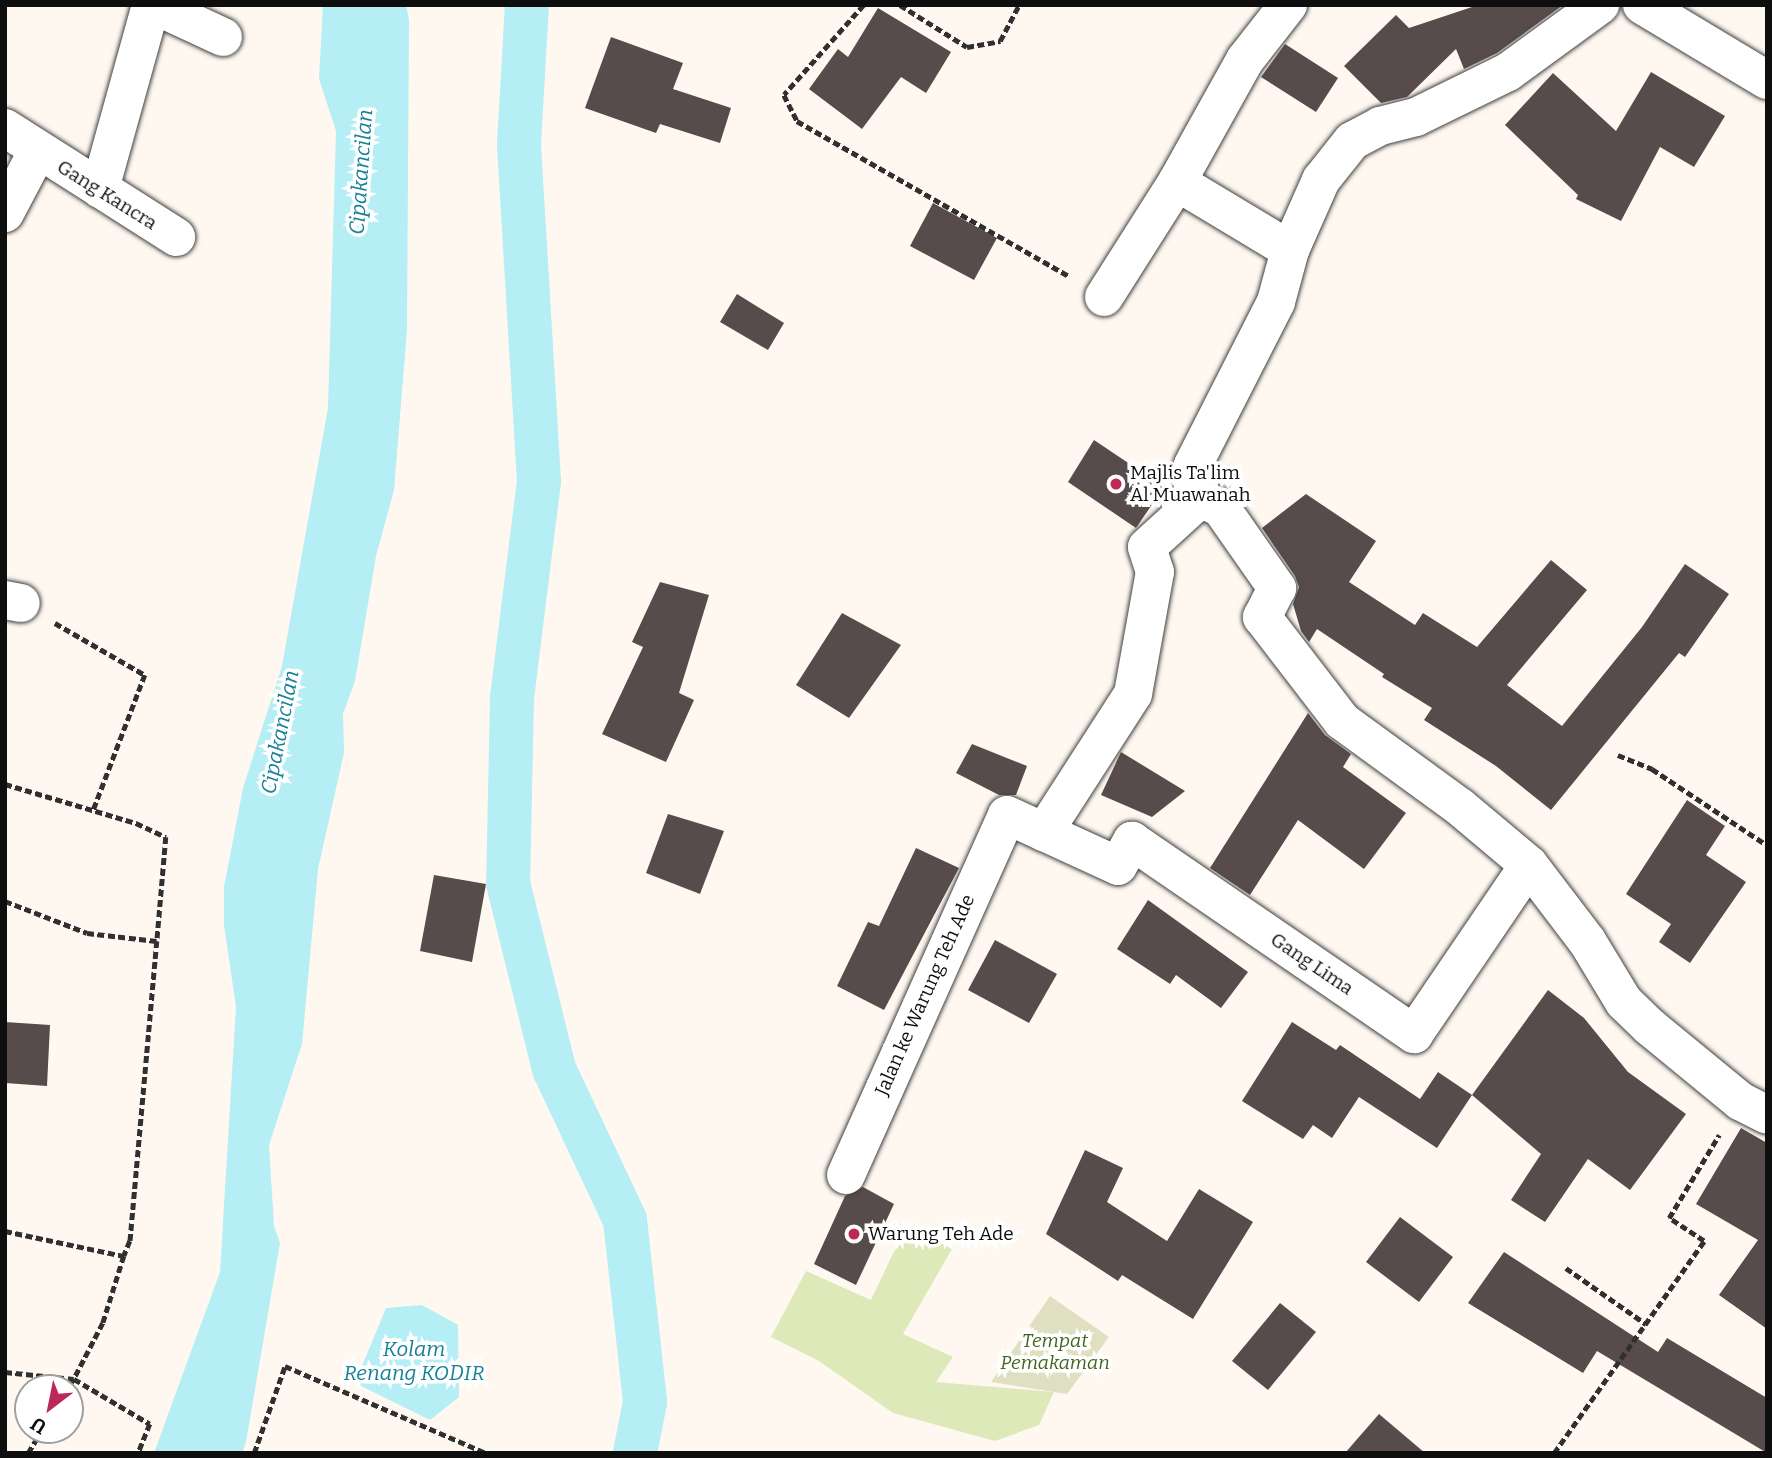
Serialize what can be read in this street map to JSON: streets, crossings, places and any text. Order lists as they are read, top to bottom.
{
  "streets": {
    "street": ["Gang Kancra", "Gang Lima", "Jalan ke Warung Teh Ade"]
  },
  "crossings": [
    ["Gang Lima", "Jalan ke Warung Teh Ade"]
  ],
  "water": ["Cipakancilan", "Kolam Renang KODIR"],
  "parks": ["Tempat Pemakaman"],
  "places": ["Majlis Ta'lim Al Muawanah", "Warung Teh Ade"],
  "north": "bottom left"
}
